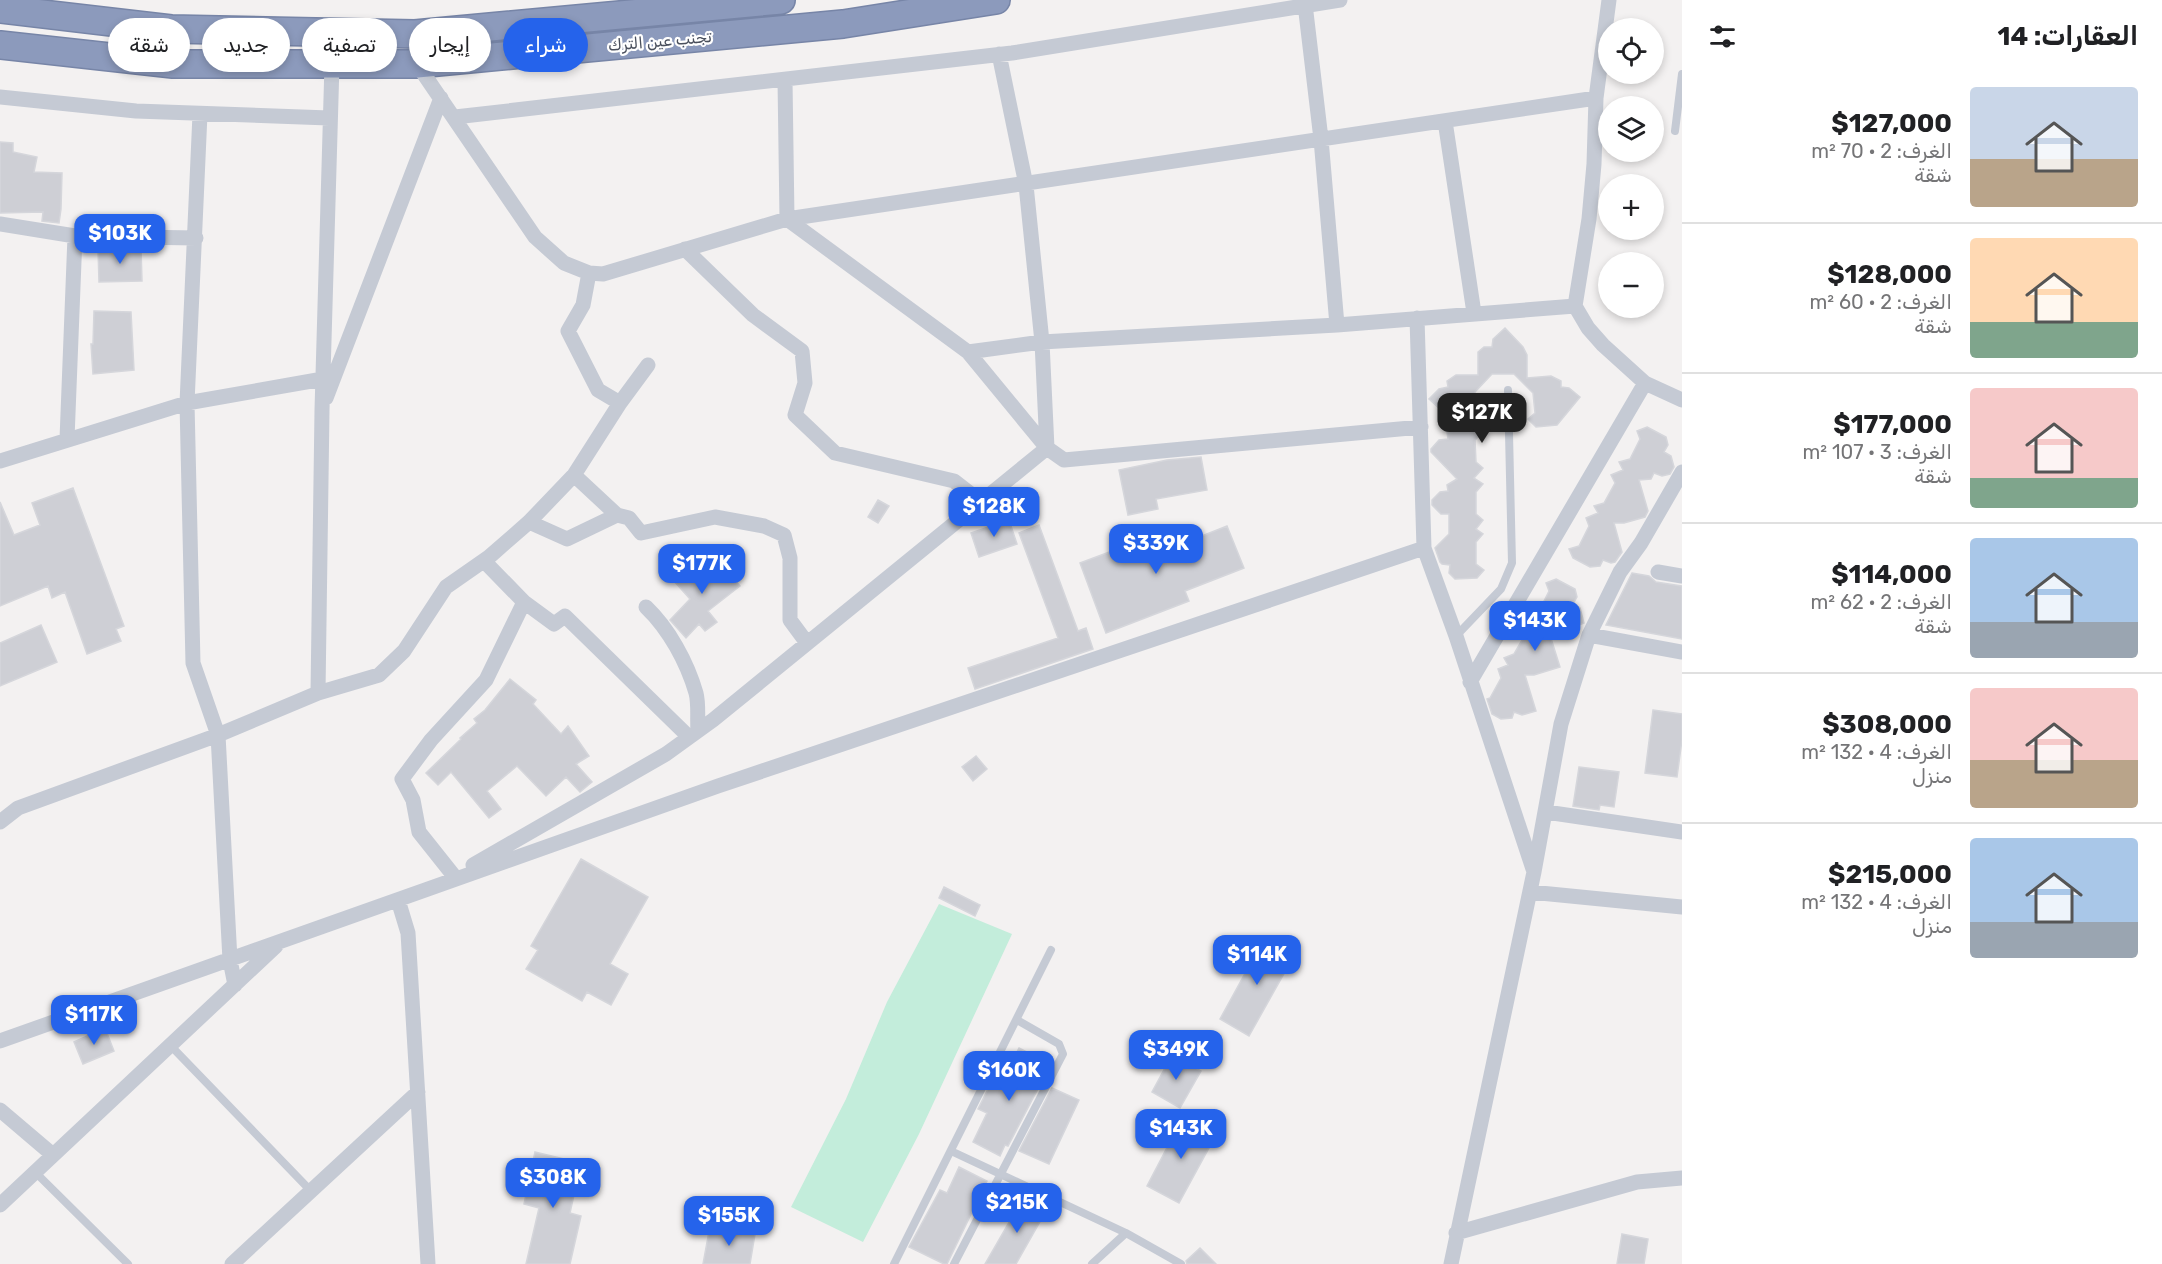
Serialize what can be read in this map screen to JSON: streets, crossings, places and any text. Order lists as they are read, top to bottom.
{
  "streets": {
    "highway": ["تجنب عين الترك"]
  },
  "page": {
    "heading": "العقارات: 14",
    "map_buttons": ["+", "−"],
    "chip": [
      "شراء",
      "إيجار",
      "تصفية",
      "جديد",
      "شقة"
    ],
    "list": [
      {
        "name": "$127,000",
        "note": "الغرف: 2 · 70 m² · شقة"
      },
      {
        "name": "$128,000",
        "note": "الغرف: 2 · 60 m² · شقة"
      },
      {
        "name": "$177,000",
        "note": "الغرف: 3 · 107 m² · شقة"
      },
      {
        "name": "$114,000",
        "note": "الغرف: 2 · 62 m² · شقة"
      },
      {
        "name": "$308,000",
        "note": "الغرف: 4 · 132 m² · منزل"
      },
      {
        "name": "$215,000",
        "note": "الغرف: 4 · 132 m² · منزل"
      }
    ],
    "price": [
      "$103K",
      "$127K",
      "$128K",
      "$339K",
      "$177K",
      "$143K",
      "$114K",
      "$117K",
      "$349K",
      "$160K",
      "$143K",
      "$308K",
      "$215K",
      "$155K"
    ]
  }
}
